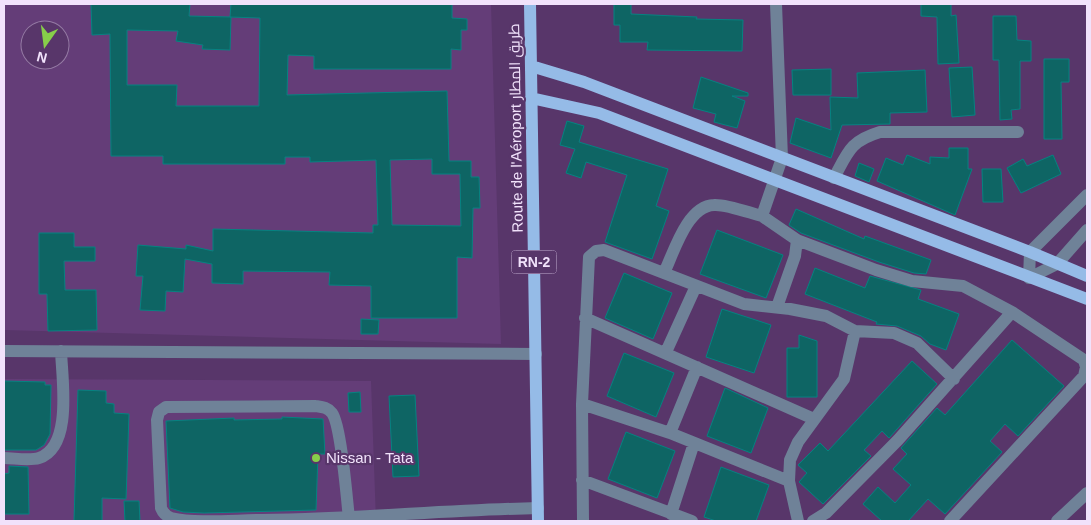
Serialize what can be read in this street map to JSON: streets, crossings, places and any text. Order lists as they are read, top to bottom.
{
  "streets": {
    "main road": ["Route de l'Aéroport طريق المطار", "RN-2"]
  },
  "places": ["Nissan - Tata"],
  "north": "bottom"
}
